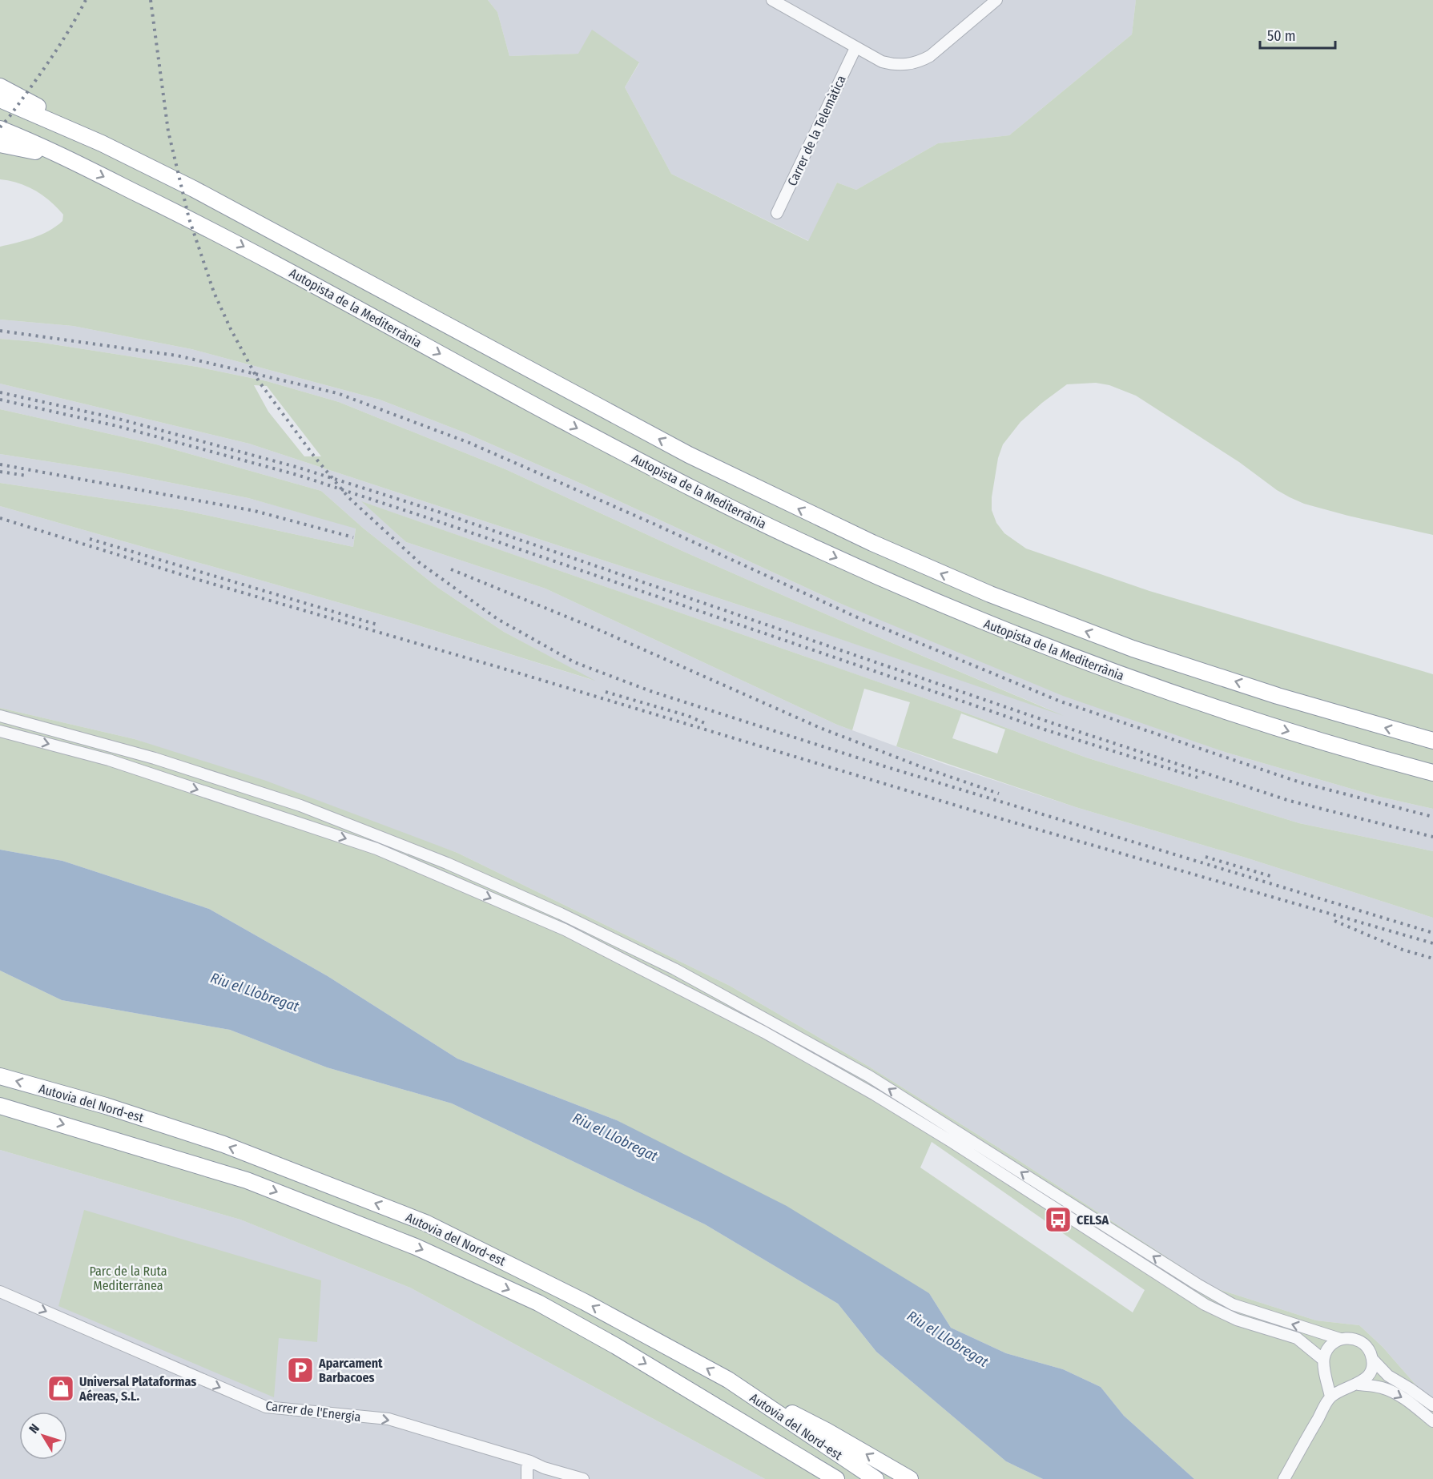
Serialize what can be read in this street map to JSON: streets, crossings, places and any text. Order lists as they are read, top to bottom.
{
  "streets": {
    "highway": ["Autopista de la Mediterrània", "Autovia del Nord-est"],
    "street": ["Carrer de la Telemàtica", "Carrer de l'Energia"]
  },
  "one_way": ["Carrer de l'Energia"],
  "water": ["Riu el Llobregat"],
  "parks": ["Parc de la Ruta Mediterrànea"],
  "places": {
    "bus stop": ["CELSA"],
    "parking": ["Aparcament Barbacoes"],
    "shop": ["Universal Plataformas Aéreas, S.L."]
  },
  "scale_bar": "50 m",
  "north": "top left"
}
